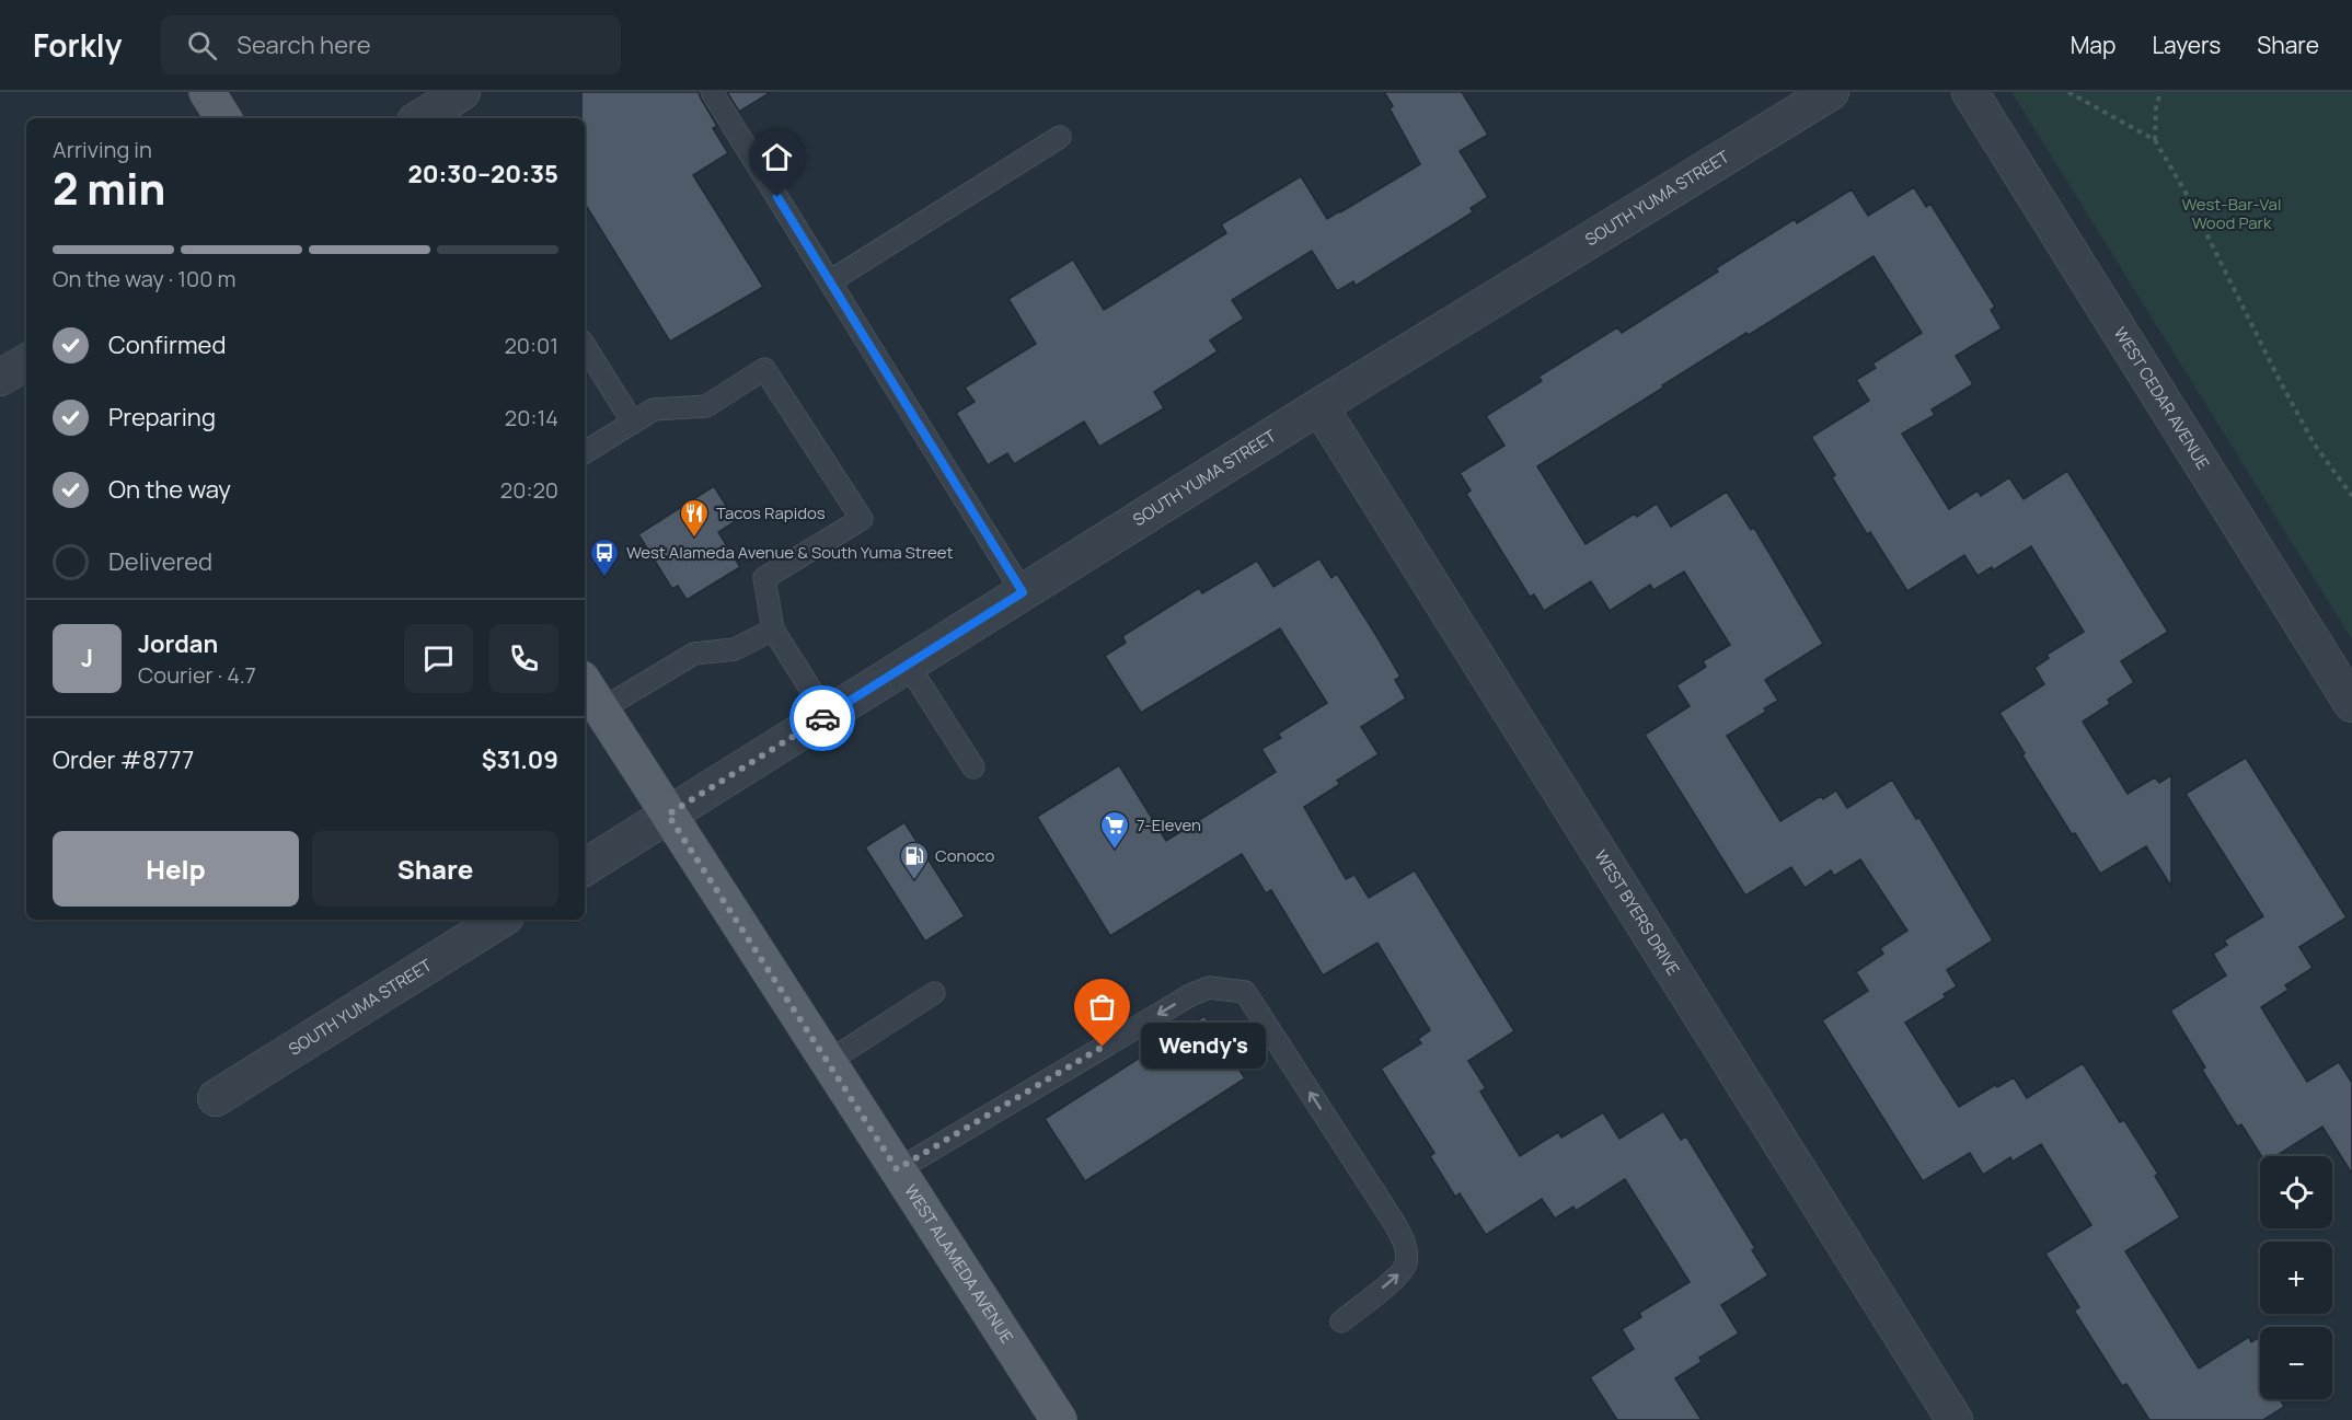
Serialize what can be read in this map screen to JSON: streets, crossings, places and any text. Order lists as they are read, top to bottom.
{
  "streets": {
    "main road": ["WEST ALAMEDA AVENUE"],
    "street": ["SOUTH YUMA STREET", "WEST CEDAR AVENUE", "WEST BYERS DRIVE"]
  },
  "crossings": [
    ["SOUTH YUMA STREET", "WEST BYERS DRIVE"],
    ["SOUTH YUMA STREET", "WEST ALAMEDA AVENUE"]
  ],
  "parks": ["West-Bar-Val Wood Park"],
  "places": {
    "restaurant": ["Tacos Rapidos"],
    "bus stop": ["West Alameda Avenue & South Yuma Street"],
    "supermarket": ["7-Eleven"],
    "fuel station": ["Conoco"],
    "other": ["Wendy's"]
  },
  "page": {
    "header": "Forkly",
    "search": "Search here",
    "nav": ["Map", "Layers", "Share"],
    "heading": ["2 min", "Arriving in", "20:30–20:35"],
    "panel": [
      "Jordan",
      "Courier · 4.7",
      "Order #8777",
      "$31.09"
    ],
    "bar": "On the way · 100 m",
    "list": [
      ["Confirmed", "20:01"],
      ["Preparing", "20:14"],
      ["On the way", "20:20"],
      "Delivered"
    ],
    "round": "J",
    "buttons": ["Help", "Share"],
    "bubble": "Wendy's",
    "map_buttons": ["+", "−"]
  }
}
